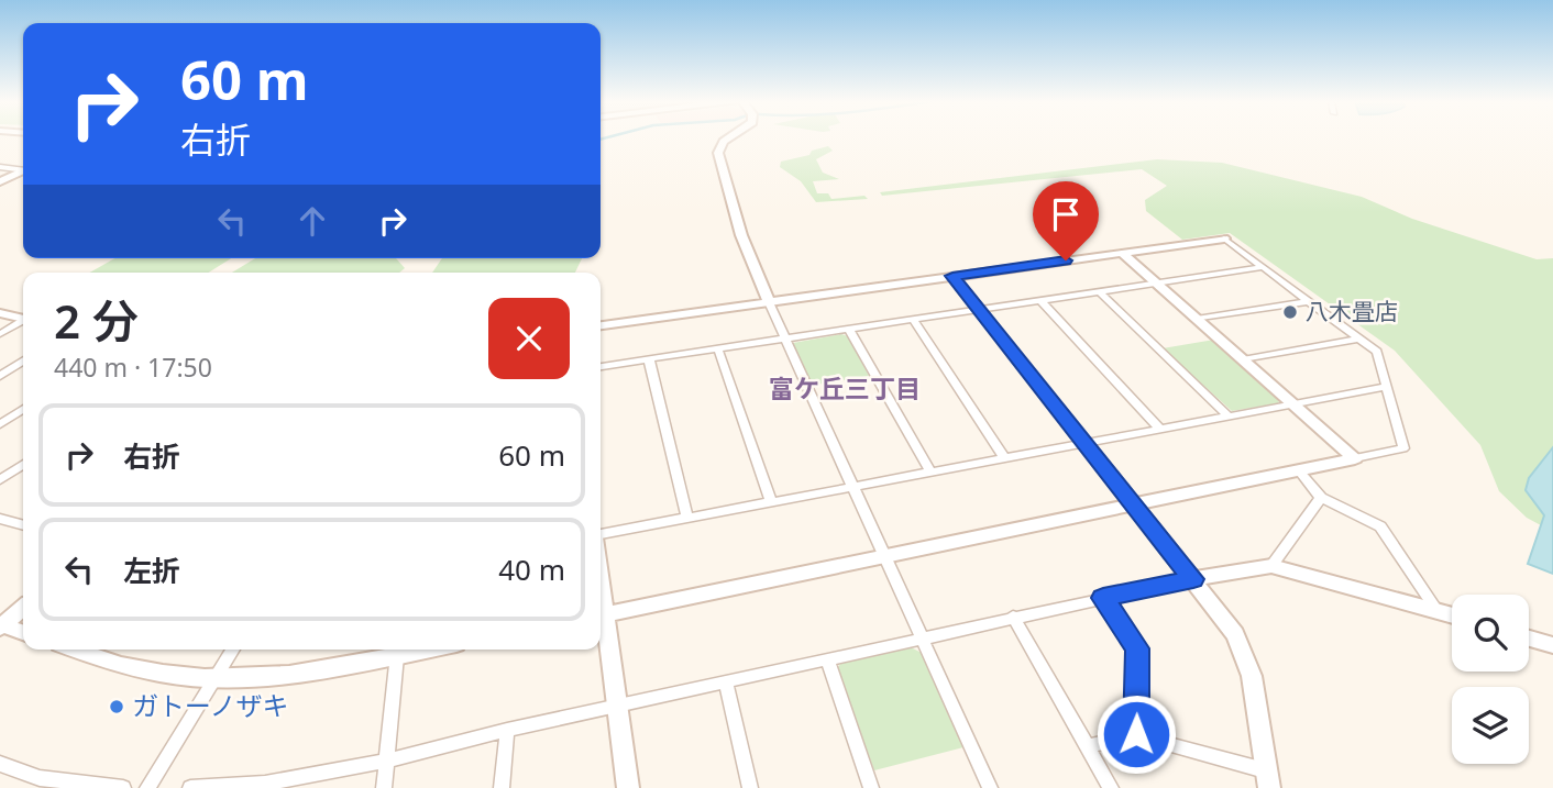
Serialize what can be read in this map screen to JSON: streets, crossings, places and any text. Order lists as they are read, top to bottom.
{
  "districts": ["富ケ丘三丁目"],
  "places": ["八木畳店", "ガトーノザキ"],
  "page": {
    "turn": ["60 m", "右折"],
    "heading": ["2 分", "440 m · 17:50"],
    "list": [
      {
        "name": "右折",
        "value": "60 m"
      },
      {
        "name": "左折",
        "value": "40 m"
      }
    ]
  }
}
